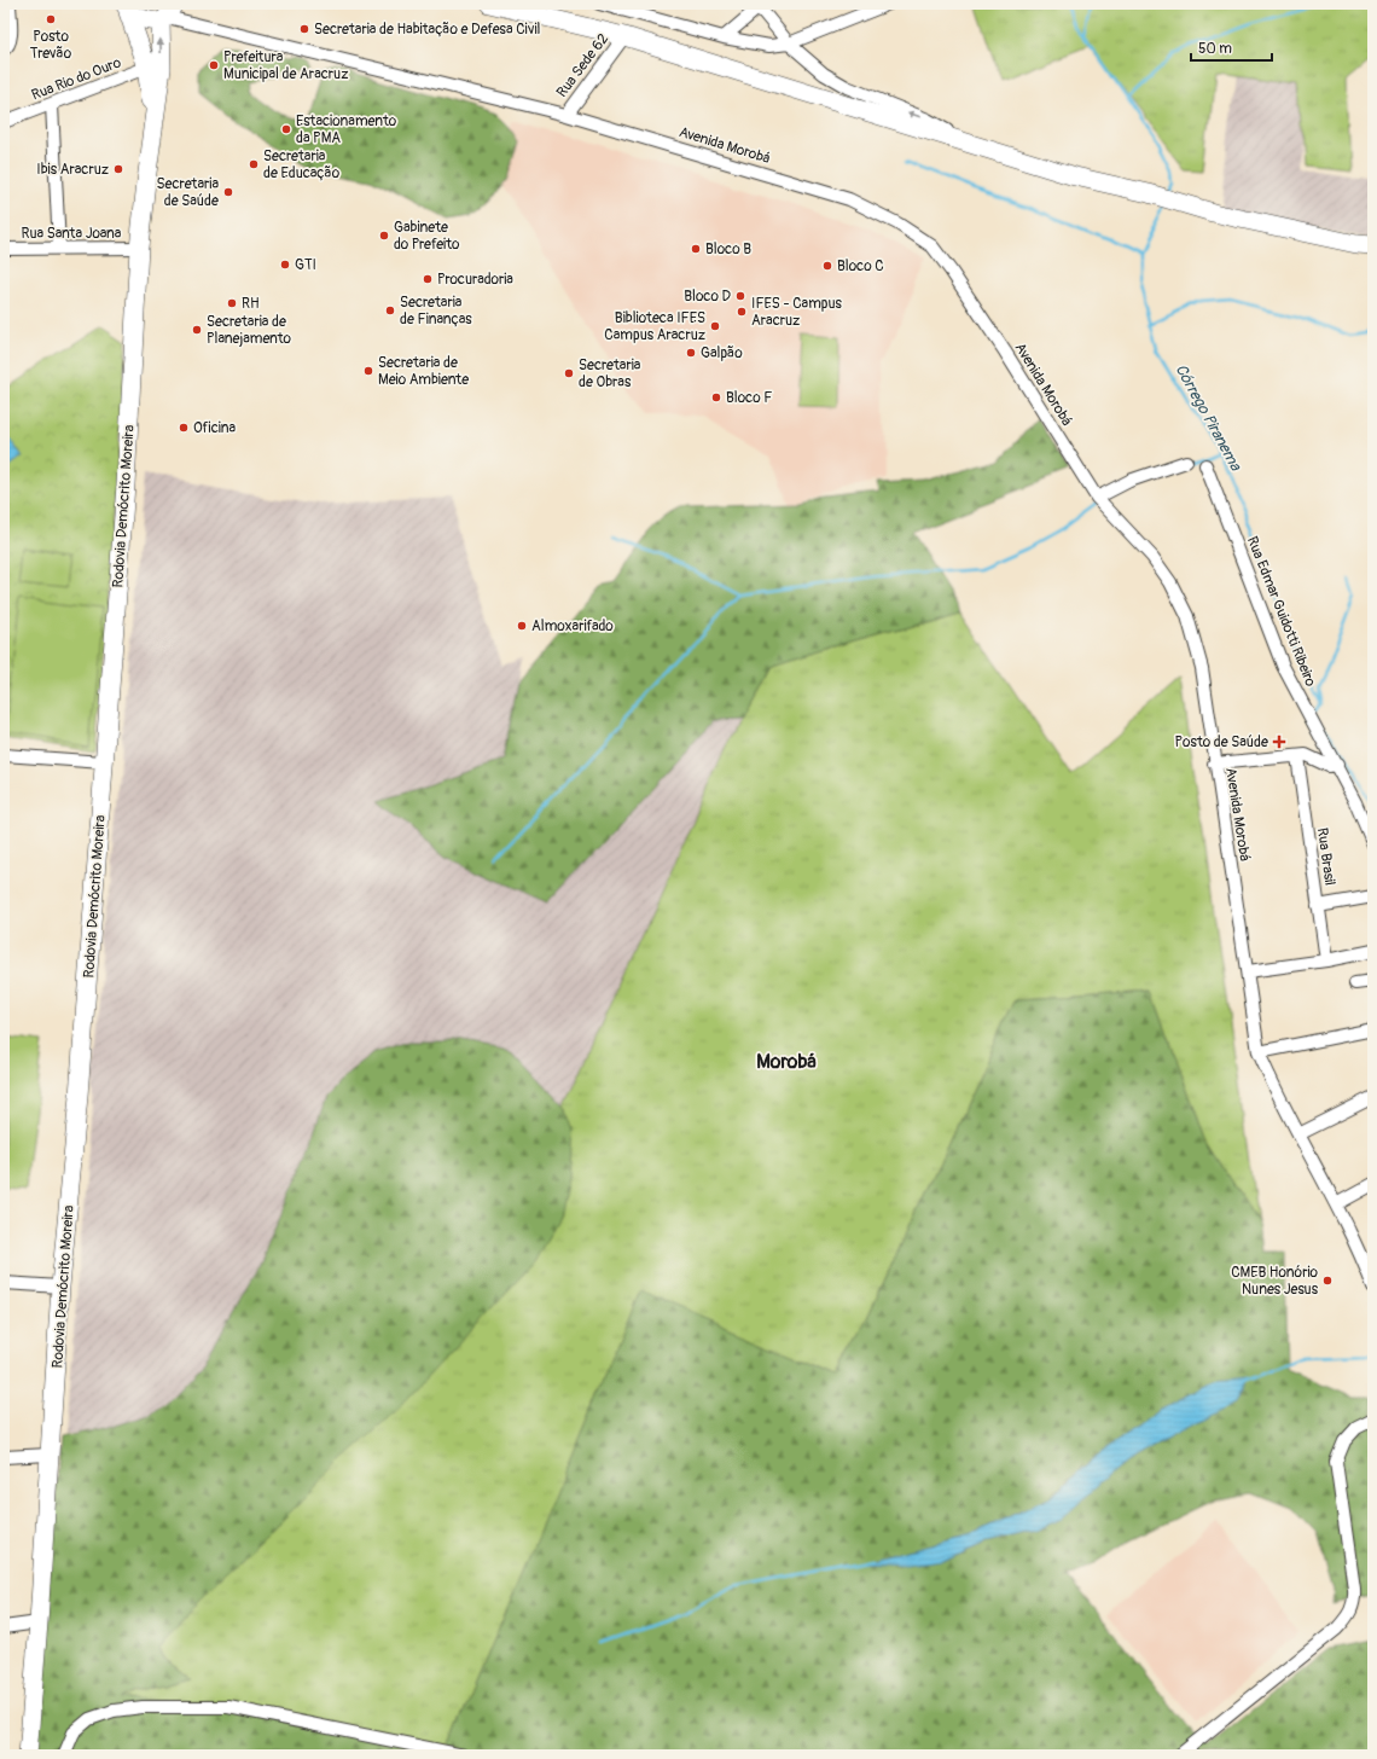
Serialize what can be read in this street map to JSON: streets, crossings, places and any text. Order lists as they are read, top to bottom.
{
  "streets": {
    "street": [
      "Rua Sede 62",
      "Rua Rio do Ouro",
      "Avenida Morobá",
      "Rua Santa Joana",
      "Rodovia Demócrito Moreira",
      "Rua Edmar Guidotti Ribeiro",
      "Rua Brasil"
    ]
  },
  "crossings": [
    ["Rua Sede 62", "Avenida Morobá"],
    ["Rua Rio do Ouro", "Rodovia Demócrito Moreira"],
    ["Avenida Morobá", "Rodovia Demócrito Moreira"],
    ["Rua Santa Joana", "Rodovia Demócrito Moreira"]
  ],
  "districts": ["Morobá"],
  "water": ["Córrego Piranema"],
  "places": {
    "other": [
      "Posto Trevão",
      "Secretaria de Habitação e Defesa Civil",
      "Prefeitura Municipal de Aracruz",
      "Estacionamento da PMA",
      "Secretaria de Educação",
      "Ibis Aracruz",
      "Secretaria de Saúde",
      "Gabinete do Prefeito",
      "Bloco B",
      "GTI",
      "Bloco C",
      "Procuradoria",
      "Bloco D",
      "RH",
      "Secretaria de Finanças",
      "IFES - Campus Aracruz",
      "Biblioteca IFES Campus Aracruz",
      "Secretaria de Planejamento",
      "Galpão",
      "Secretaria de Meio Ambiente",
      "Secretaria de Obras",
      "Bloco F",
      "Oficina",
      "Almoxarifado",
      "CMEB Honório Nunes Jesus"
    ],
    "health": ["Posto de Saúde"]
  },
  "scale_bar": "50 m"
}
